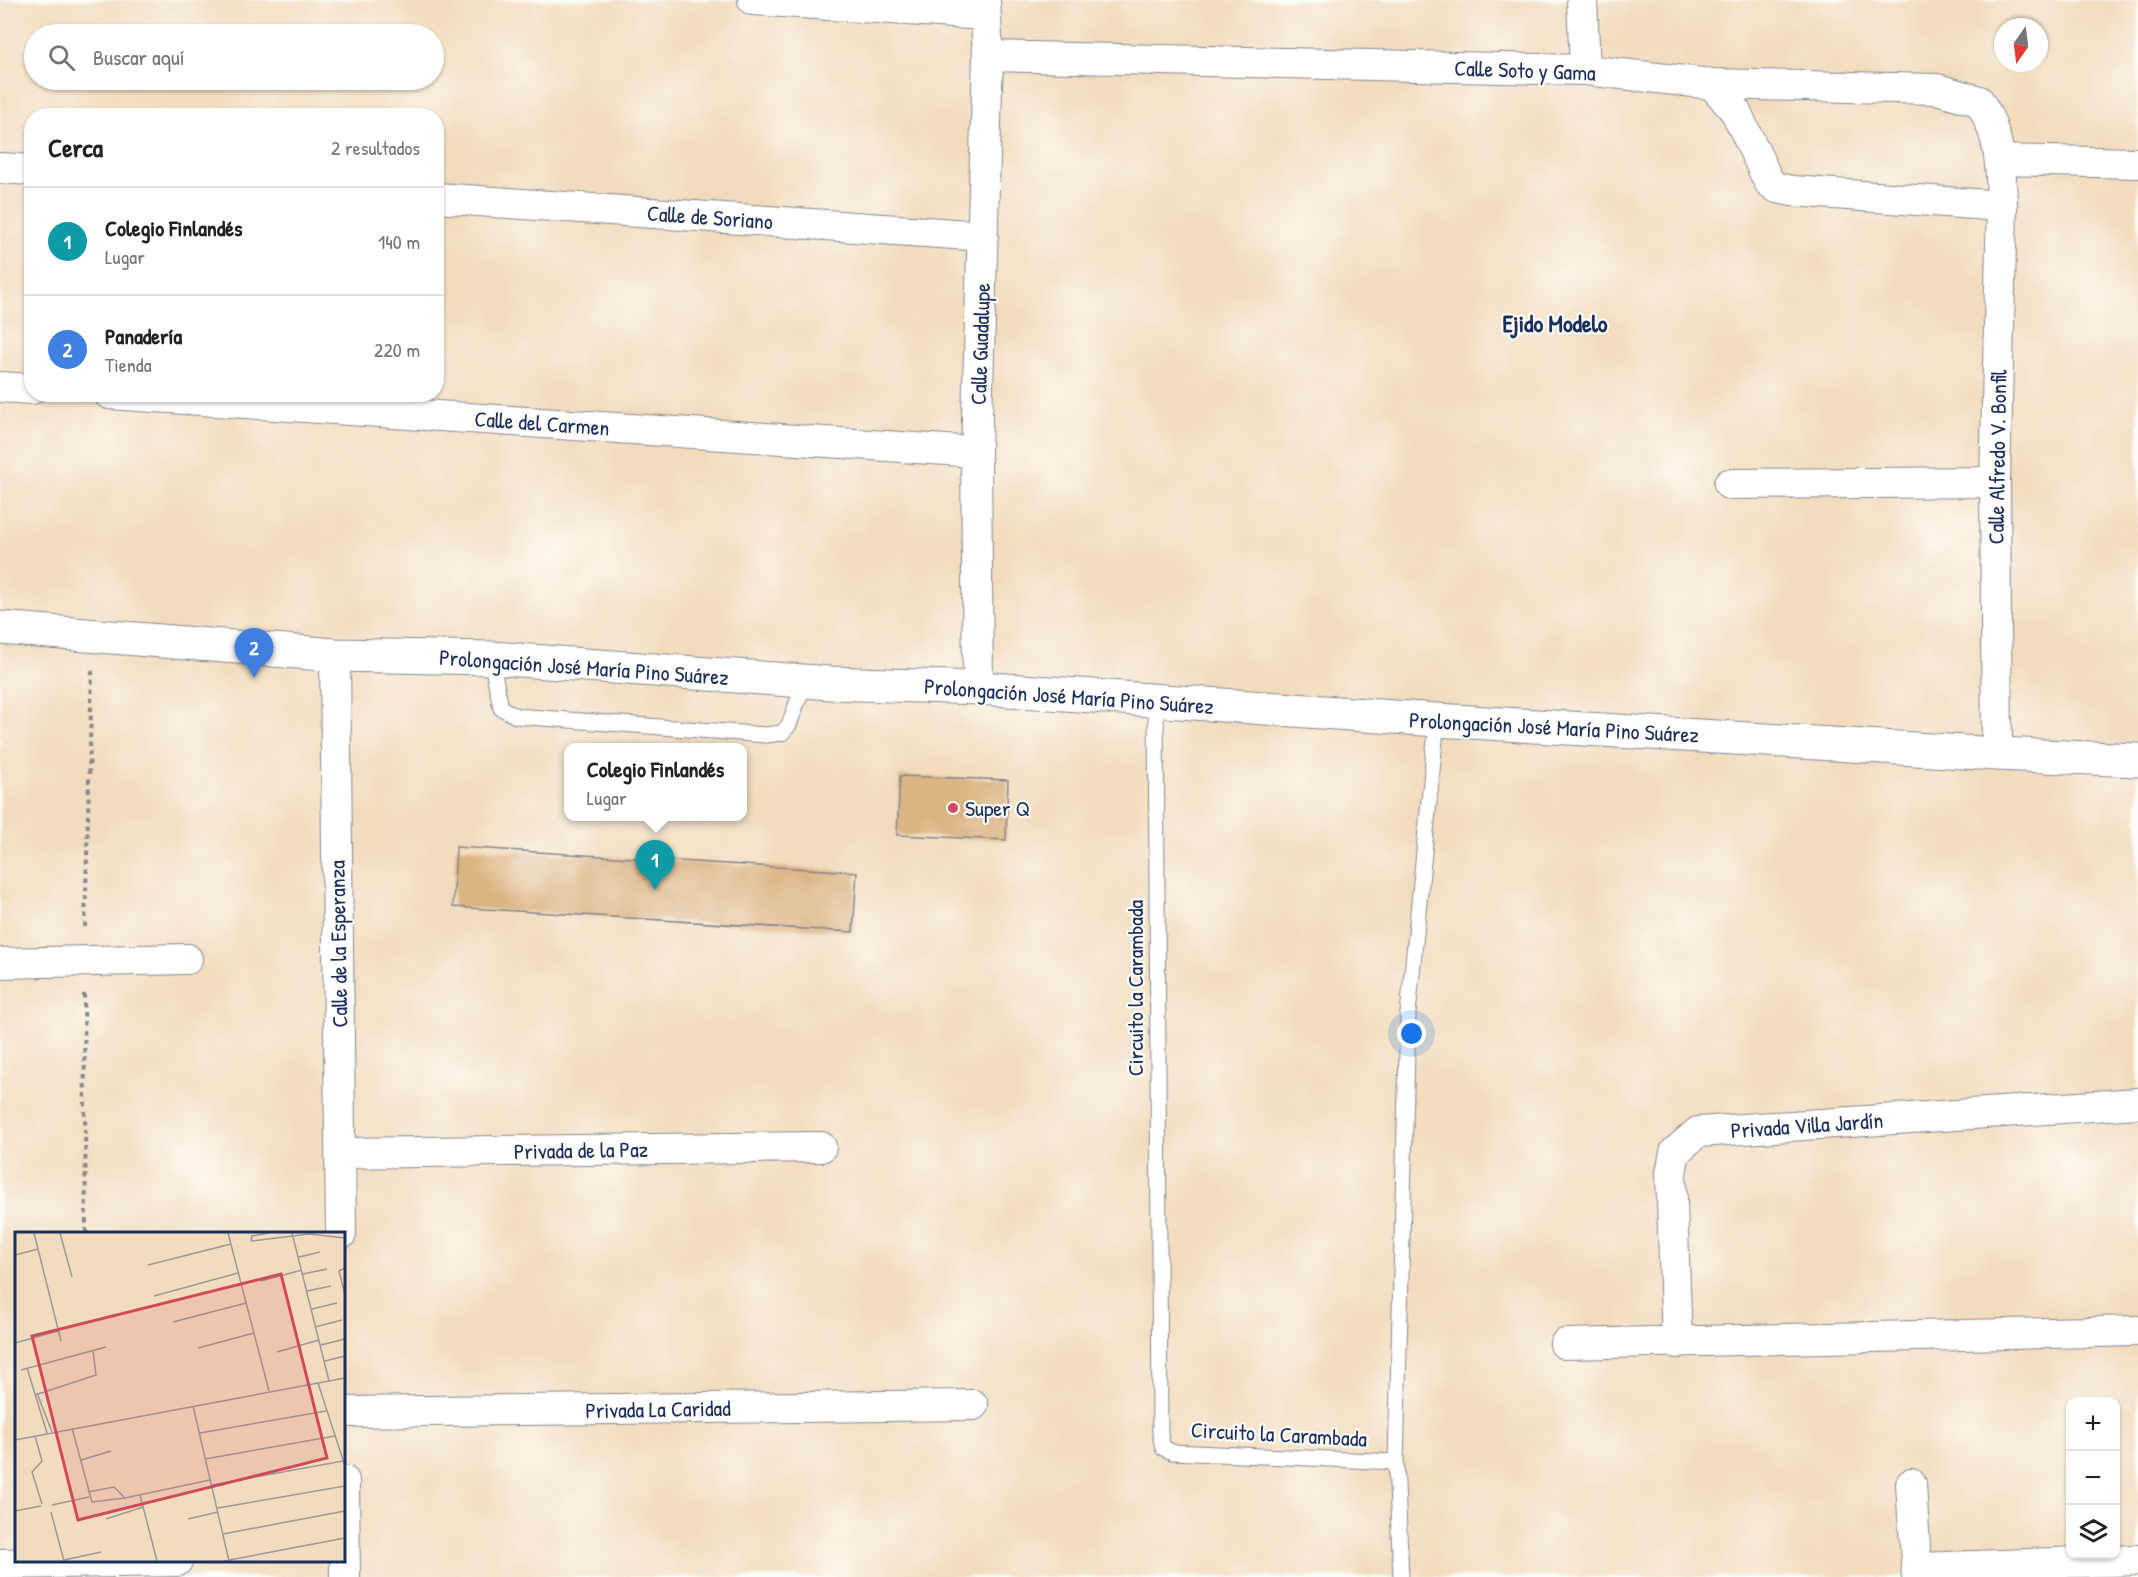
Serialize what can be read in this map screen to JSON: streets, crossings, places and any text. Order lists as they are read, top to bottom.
{
  "streets": {
    "main road": ["Prolongación José María Pino Suárez"],
    "street": [
      "Calle Soto y Gama",
      "Calle de Soriano",
      "Calle Guadalupe",
      "Calle del Carmen",
      "Calle Alfredo V. Bonfil",
      "Calle de la Esperanza",
      "Privada Villa Jardín",
      "Privada de la Paz",
      "Privada La Caridad"
    ],
    "lane": ["Circuito la Carambada"]
  },
  "crossings": [
    ["Calle Soto y Gama", "Calle Guadalupe"],
    ["Calle Soto y Gama", "Calle Alfredo V. Bonfil"],
    ["Calle de Soriano", "Calle Guadalupe"],
    ["Calle Guadalupe", "Calle del Carmen"],
    ["Calle Guadalupe", "Prolongación José María Pino Suárez"],
    ["Calle Alfredo V. Bonfil", "Prolongación José María Pino Suárez"],
    ["Prolongación José María Pino Suárez", "Calle de la Esperanza"],
    ["Prolongación José María Pino Suárez", "Circuito la Carambada"],
    ["Calle de la Esperanza", "Privada de la Paz"]
  ],
  "districts": ["Ejido Modelo"],
  "places": ["Super Q"],
  "north": "bottom",
  "page": {
    "search": "Buscar aquí",
    "heading": ["Cerca", "2 resultados"],
    "list": [
      {
        "mark": "1",
        "name": "Colegio Finlandés",
        "note": "Lugar",
        "value": "140 m"
      },
      {
        "mark": "2",
        "name": "Panadería",
        "note": "Tienda",
        "value": "220 m"
      }
    ],
    "pins": ["2", "1"],
    "popup": ["Colegio Finlandés", "Lugar"],
    "map_buttons": ["+", "−"]
  }
}
